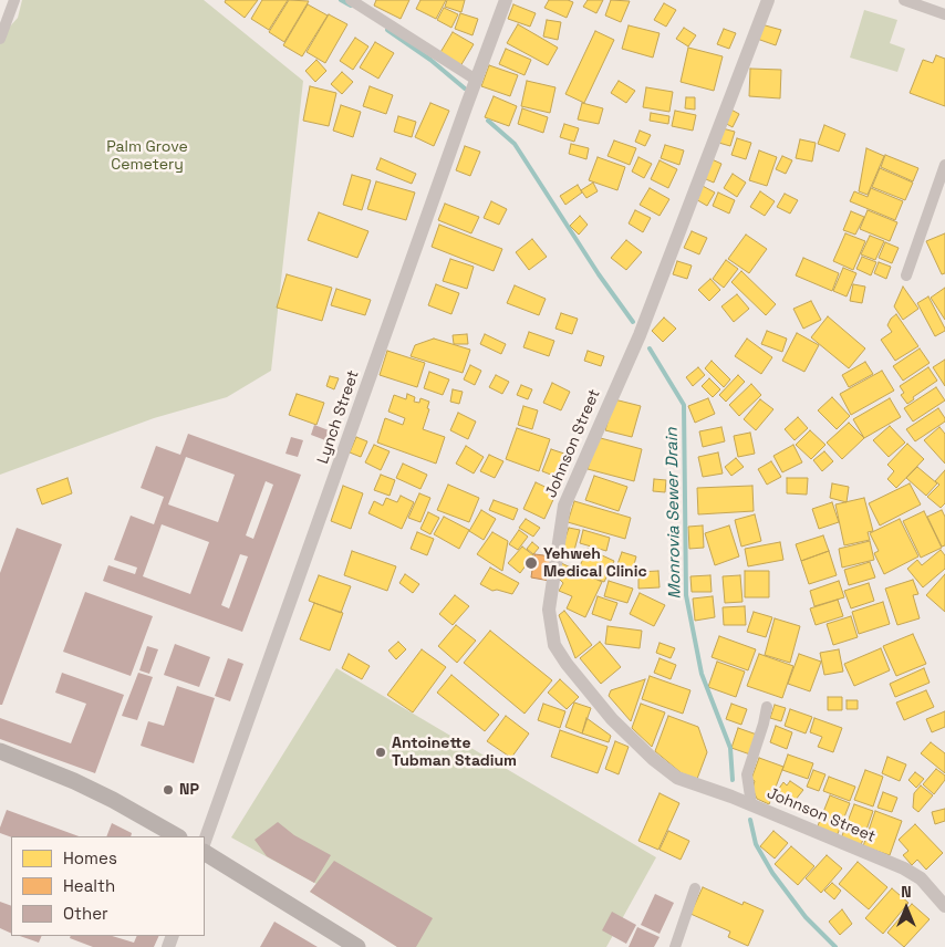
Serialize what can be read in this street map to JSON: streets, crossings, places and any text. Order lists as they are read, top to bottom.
{
  "streets": {
    "street": ["Lynch Street", "Johnson Street"]
  },
  "water": ["Monrovia Sewer Drain"],
  "parks": ["Palm Grove Cemetery"],
  "places": ["Yehweh Medical Clinic", "Antoinette Tubman Stadium", "NP"],
  "legend": ["Homes", "Health", "Other"],
  "north": "top"
}
